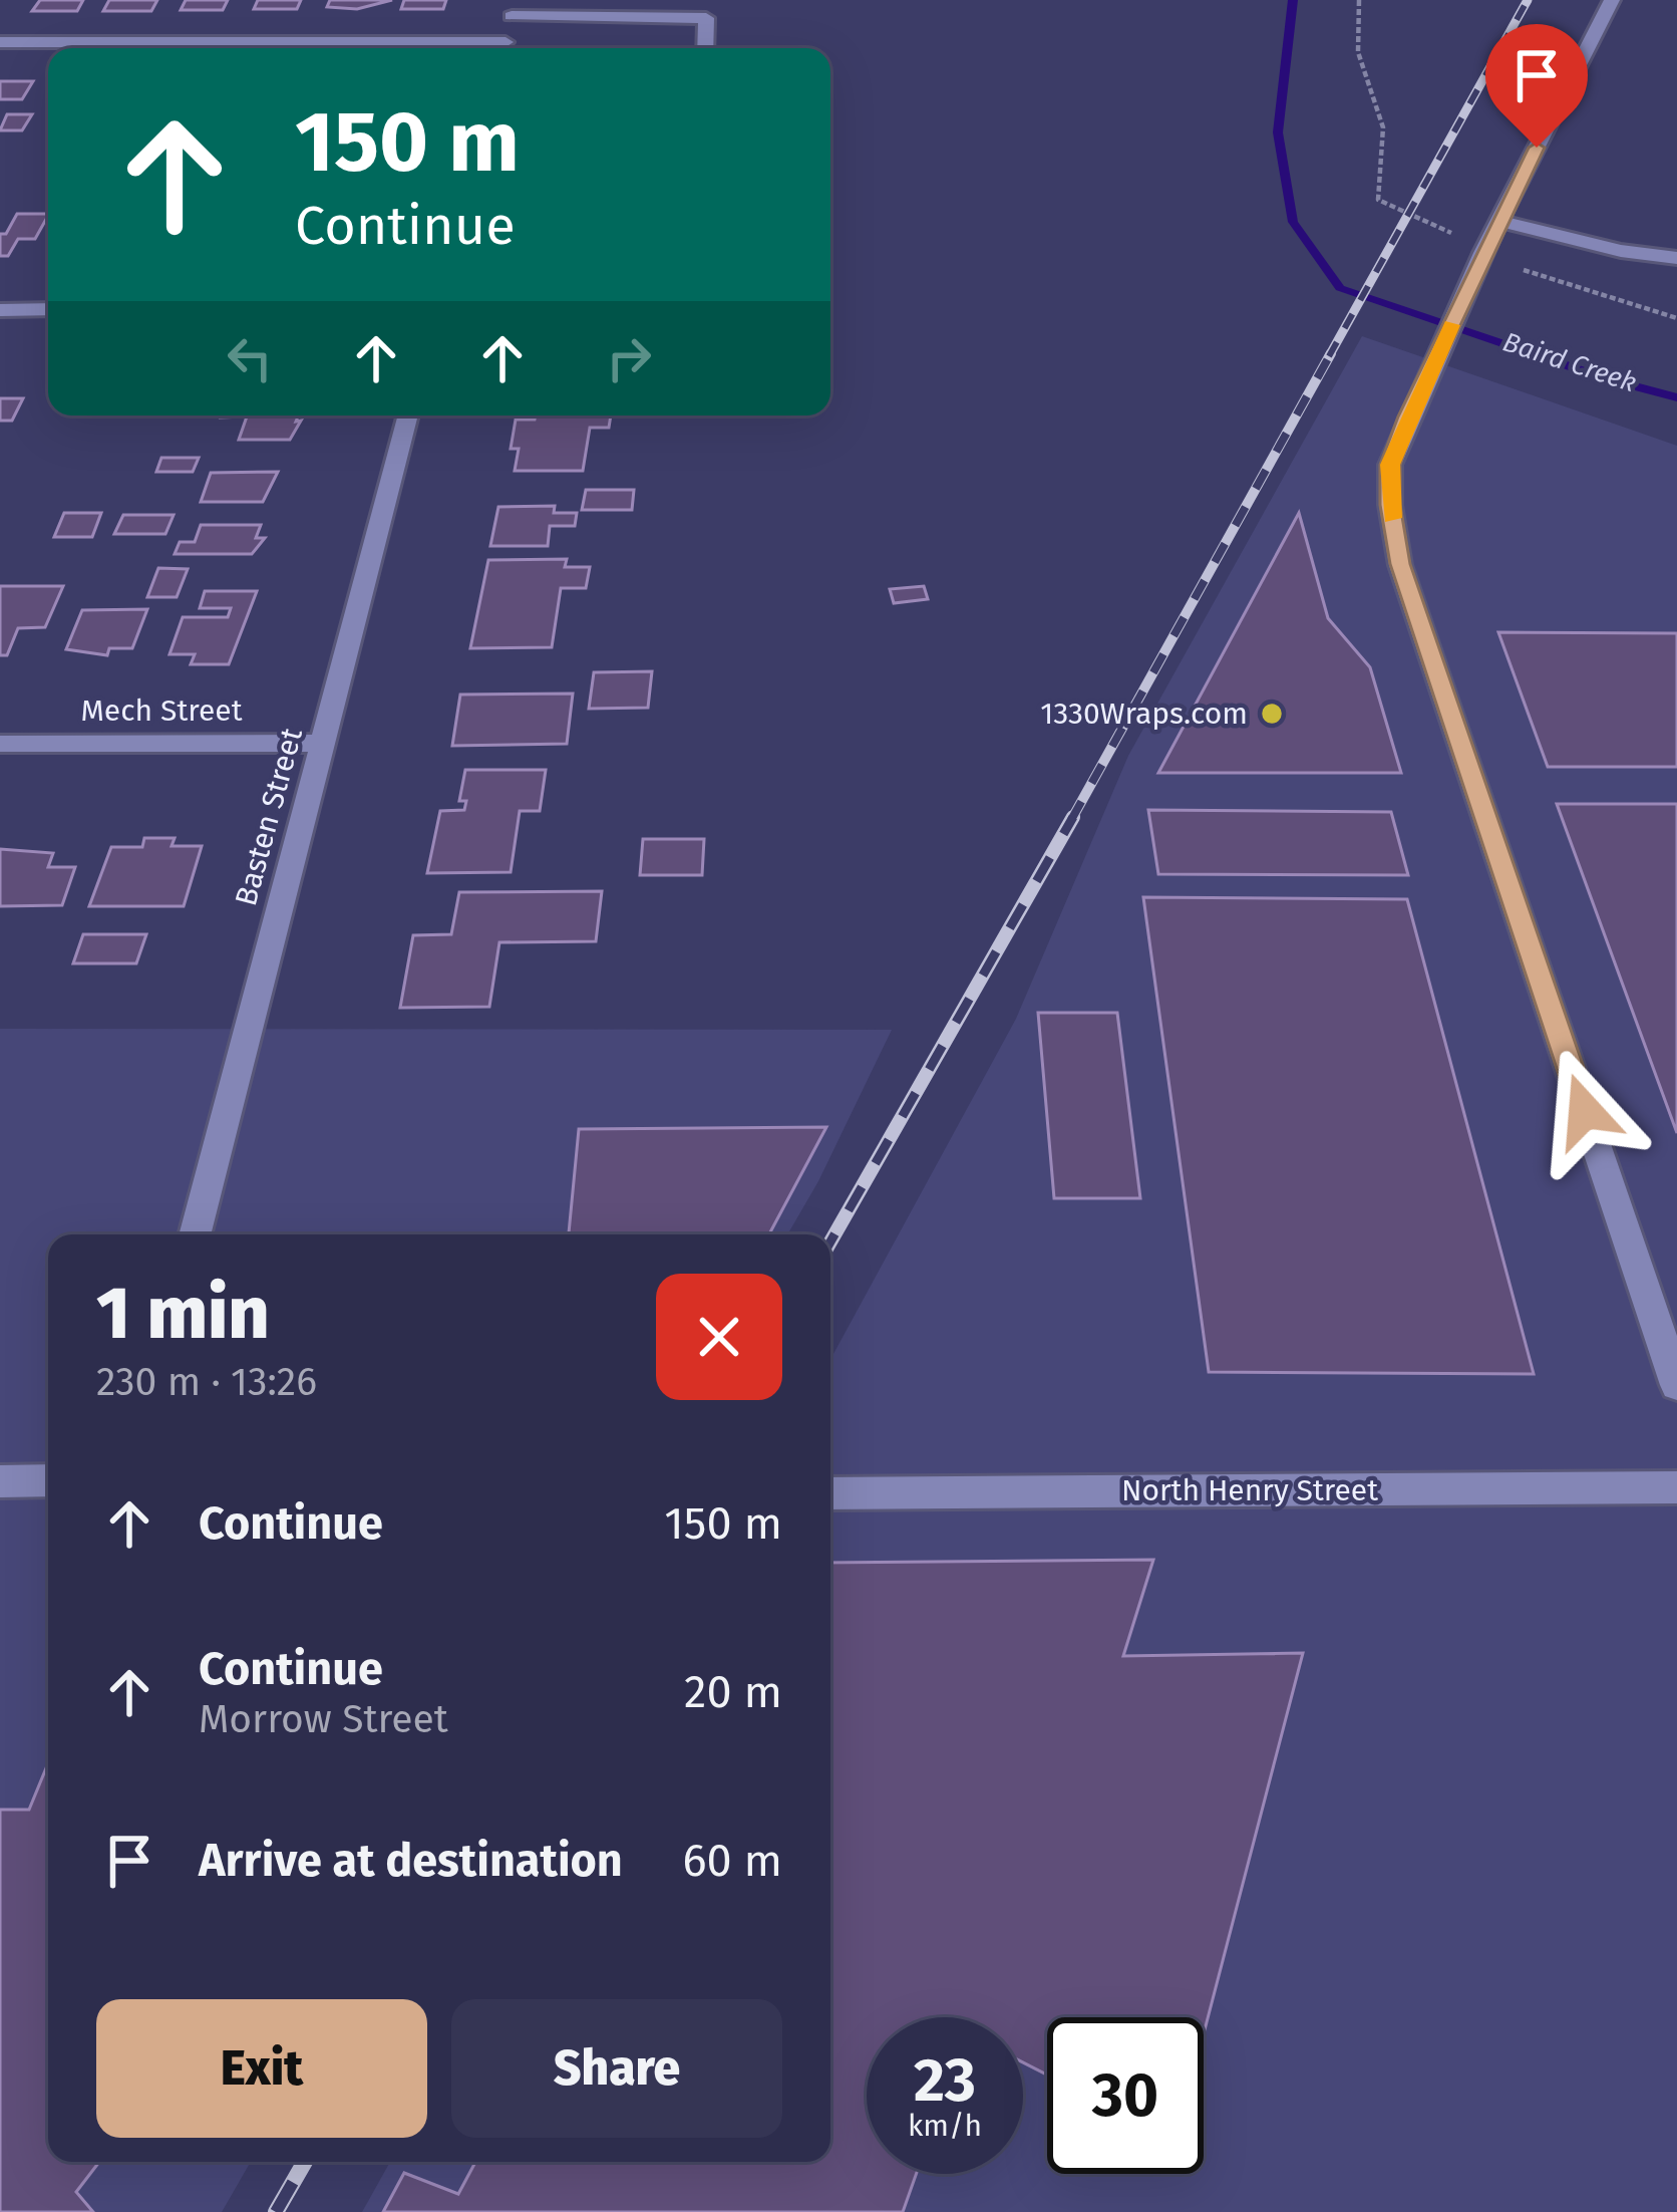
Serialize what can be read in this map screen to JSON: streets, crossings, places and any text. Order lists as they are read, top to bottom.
{
  "streets": {
    "street": ["Mech Street", "Basten Street", "North Henry Street"]
  },
  "crossings": [
    ["Mech Street", "Basten Street"]
  ],
  "water": ["Baird Creek"],
  "places": ["1330Wraps.com"],
  "page": {
    "turn": ["150 m", "Continue"],
    "heading": ["1 min", "230 m · 13:26"],
    "list": [
      {
        "name": "Continue",
        "value": "150 m"
      },
      {
        "name": "Continue",
        "note": "Morrow Street",
        "value": "20 m"
      },
      {
        "name": "Arrive at destination",
        "value": "60 m"
      }
    ],
    "buttons": ["Exit", "Share"],
    "speed": "23 km/h",
    "limit": "30"
  }
}
